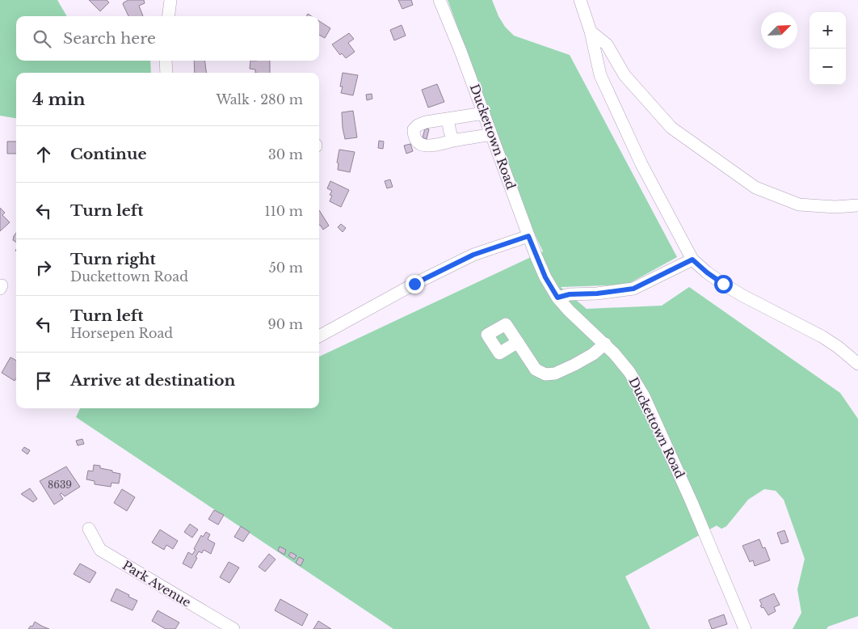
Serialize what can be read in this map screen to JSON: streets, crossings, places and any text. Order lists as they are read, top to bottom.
{
  "streets": {
    "street": ["Duckettown Road", "Park Avenue"]
  },
  "house_numbers": ["8639"],
  "north": "top right",
  "page": {
    "map_buttons": ["+", "−"],
    "search": "Search here",
    "heading": ["4 min", "Walk · 280 m"],
    "list": [
      ["Continue", "30 m"],
      ["Turn left", "110 m"],
      ["Turn right", "Duckettown Road", "50 m"],
      ["Turn left", "Horsepen Road", "90 m"],
      "Arrive at destination"
    ]
  }
}
